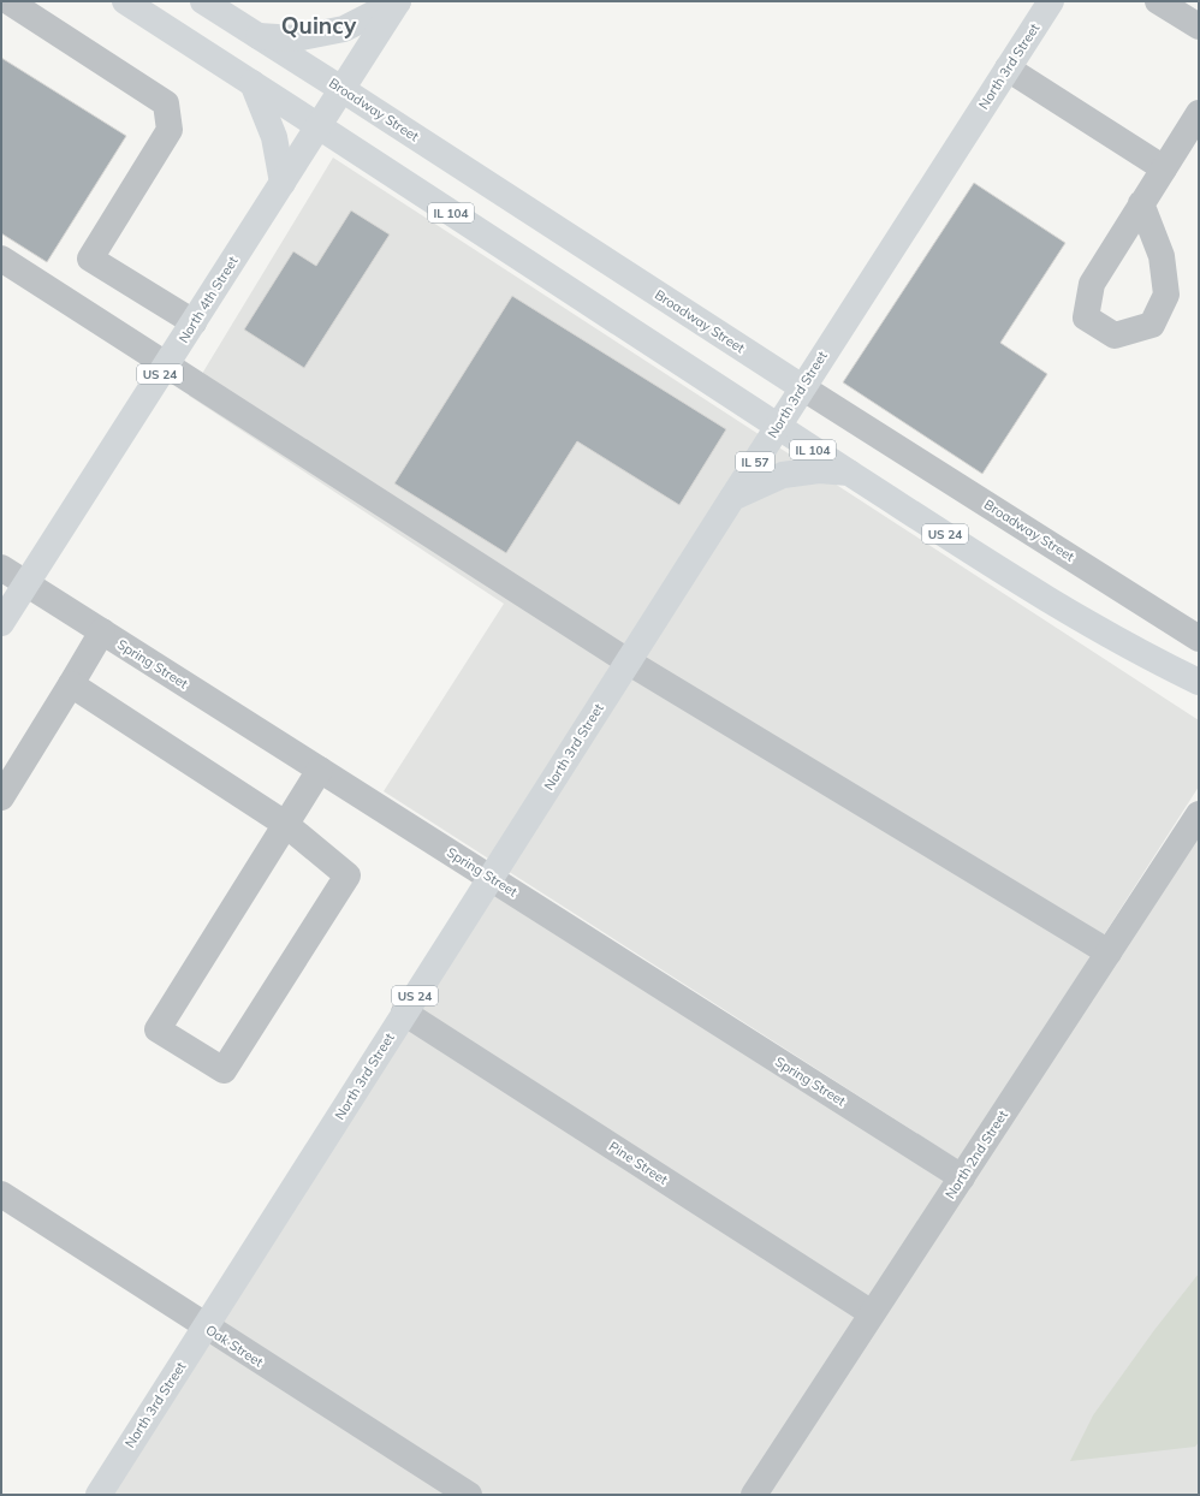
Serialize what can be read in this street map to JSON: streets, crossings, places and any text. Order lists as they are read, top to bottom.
{
  "streets": {
    "main road": [
      "North 3rd Street",
      "Broadway Street",
      "IL 104",
      "North 4th Street",
      "US 24",
      "IL 57"
    ],
    "street": [
      "Spring Street",
      "North 2nd Street",
      "Pine Street",
      "Oak Street"
    ]
  },
  "crossings": [
    ["North 3rd Street", "Broadway Street"],
    ["North 3rd Street", "IL 104"],
    ["North 3rd Street", "Spring Street"],
    ["North 3rd Street", "Pine Street"],
    ["North 3rd Street", "Oak Street"],
    ["Broadway Street", "North 4th Street"],
    ["IL 104", "North 4th Street"],
    ["IL 104", "US 24"],
    ["North 4th Street", "Spring Street"],
    ["Spring Street", "North 2nd Street"],
    ["North 2nd Street", "Pine Street"]
  ],
  "districts": ["Quincy"]
}
